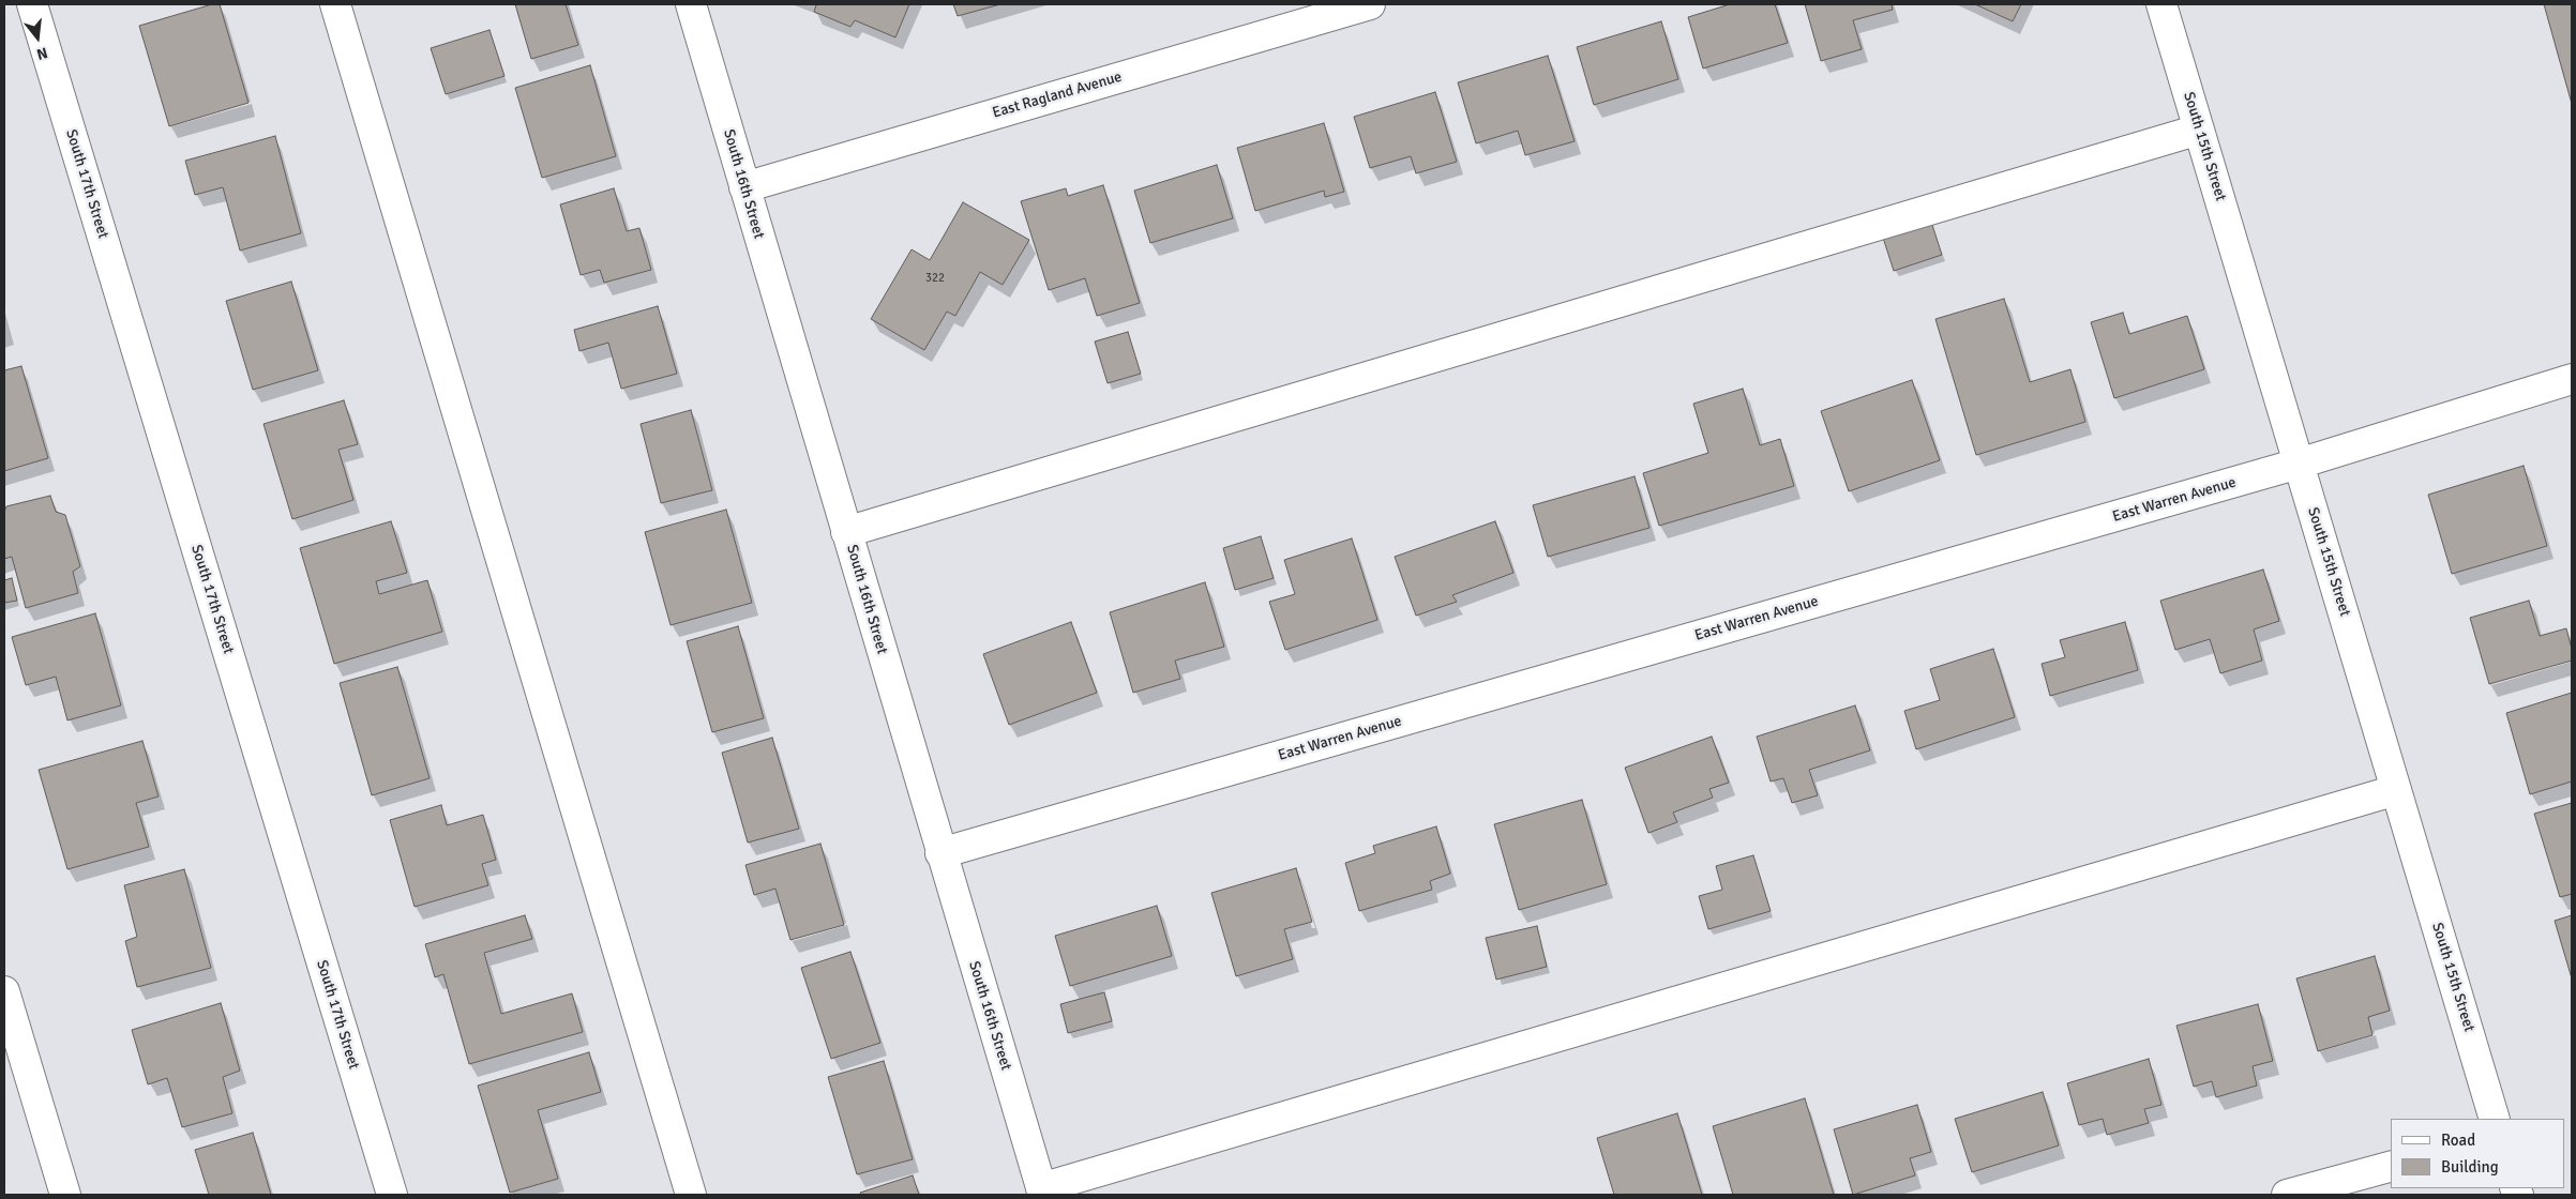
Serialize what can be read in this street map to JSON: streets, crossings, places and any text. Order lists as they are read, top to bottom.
{
  "streets": {
    "street": [
      "East Ragland Avenue",
      "South 15th Street",
      "South 17th Street",
      "South 16th Street",
      "East Warren Avenue"
    ]
  },
  "crossings": [
    ["East Ragland Avenue", "South 16th Street"],
    ["South 15th Street", "East Warren Avenue"],
    ["South 16th Street", "East Warren Avenue"]
  ],
  "house_numbers": ["322"],
  "legend": ["Road", "Building"],
  "north": "bottom"
}
